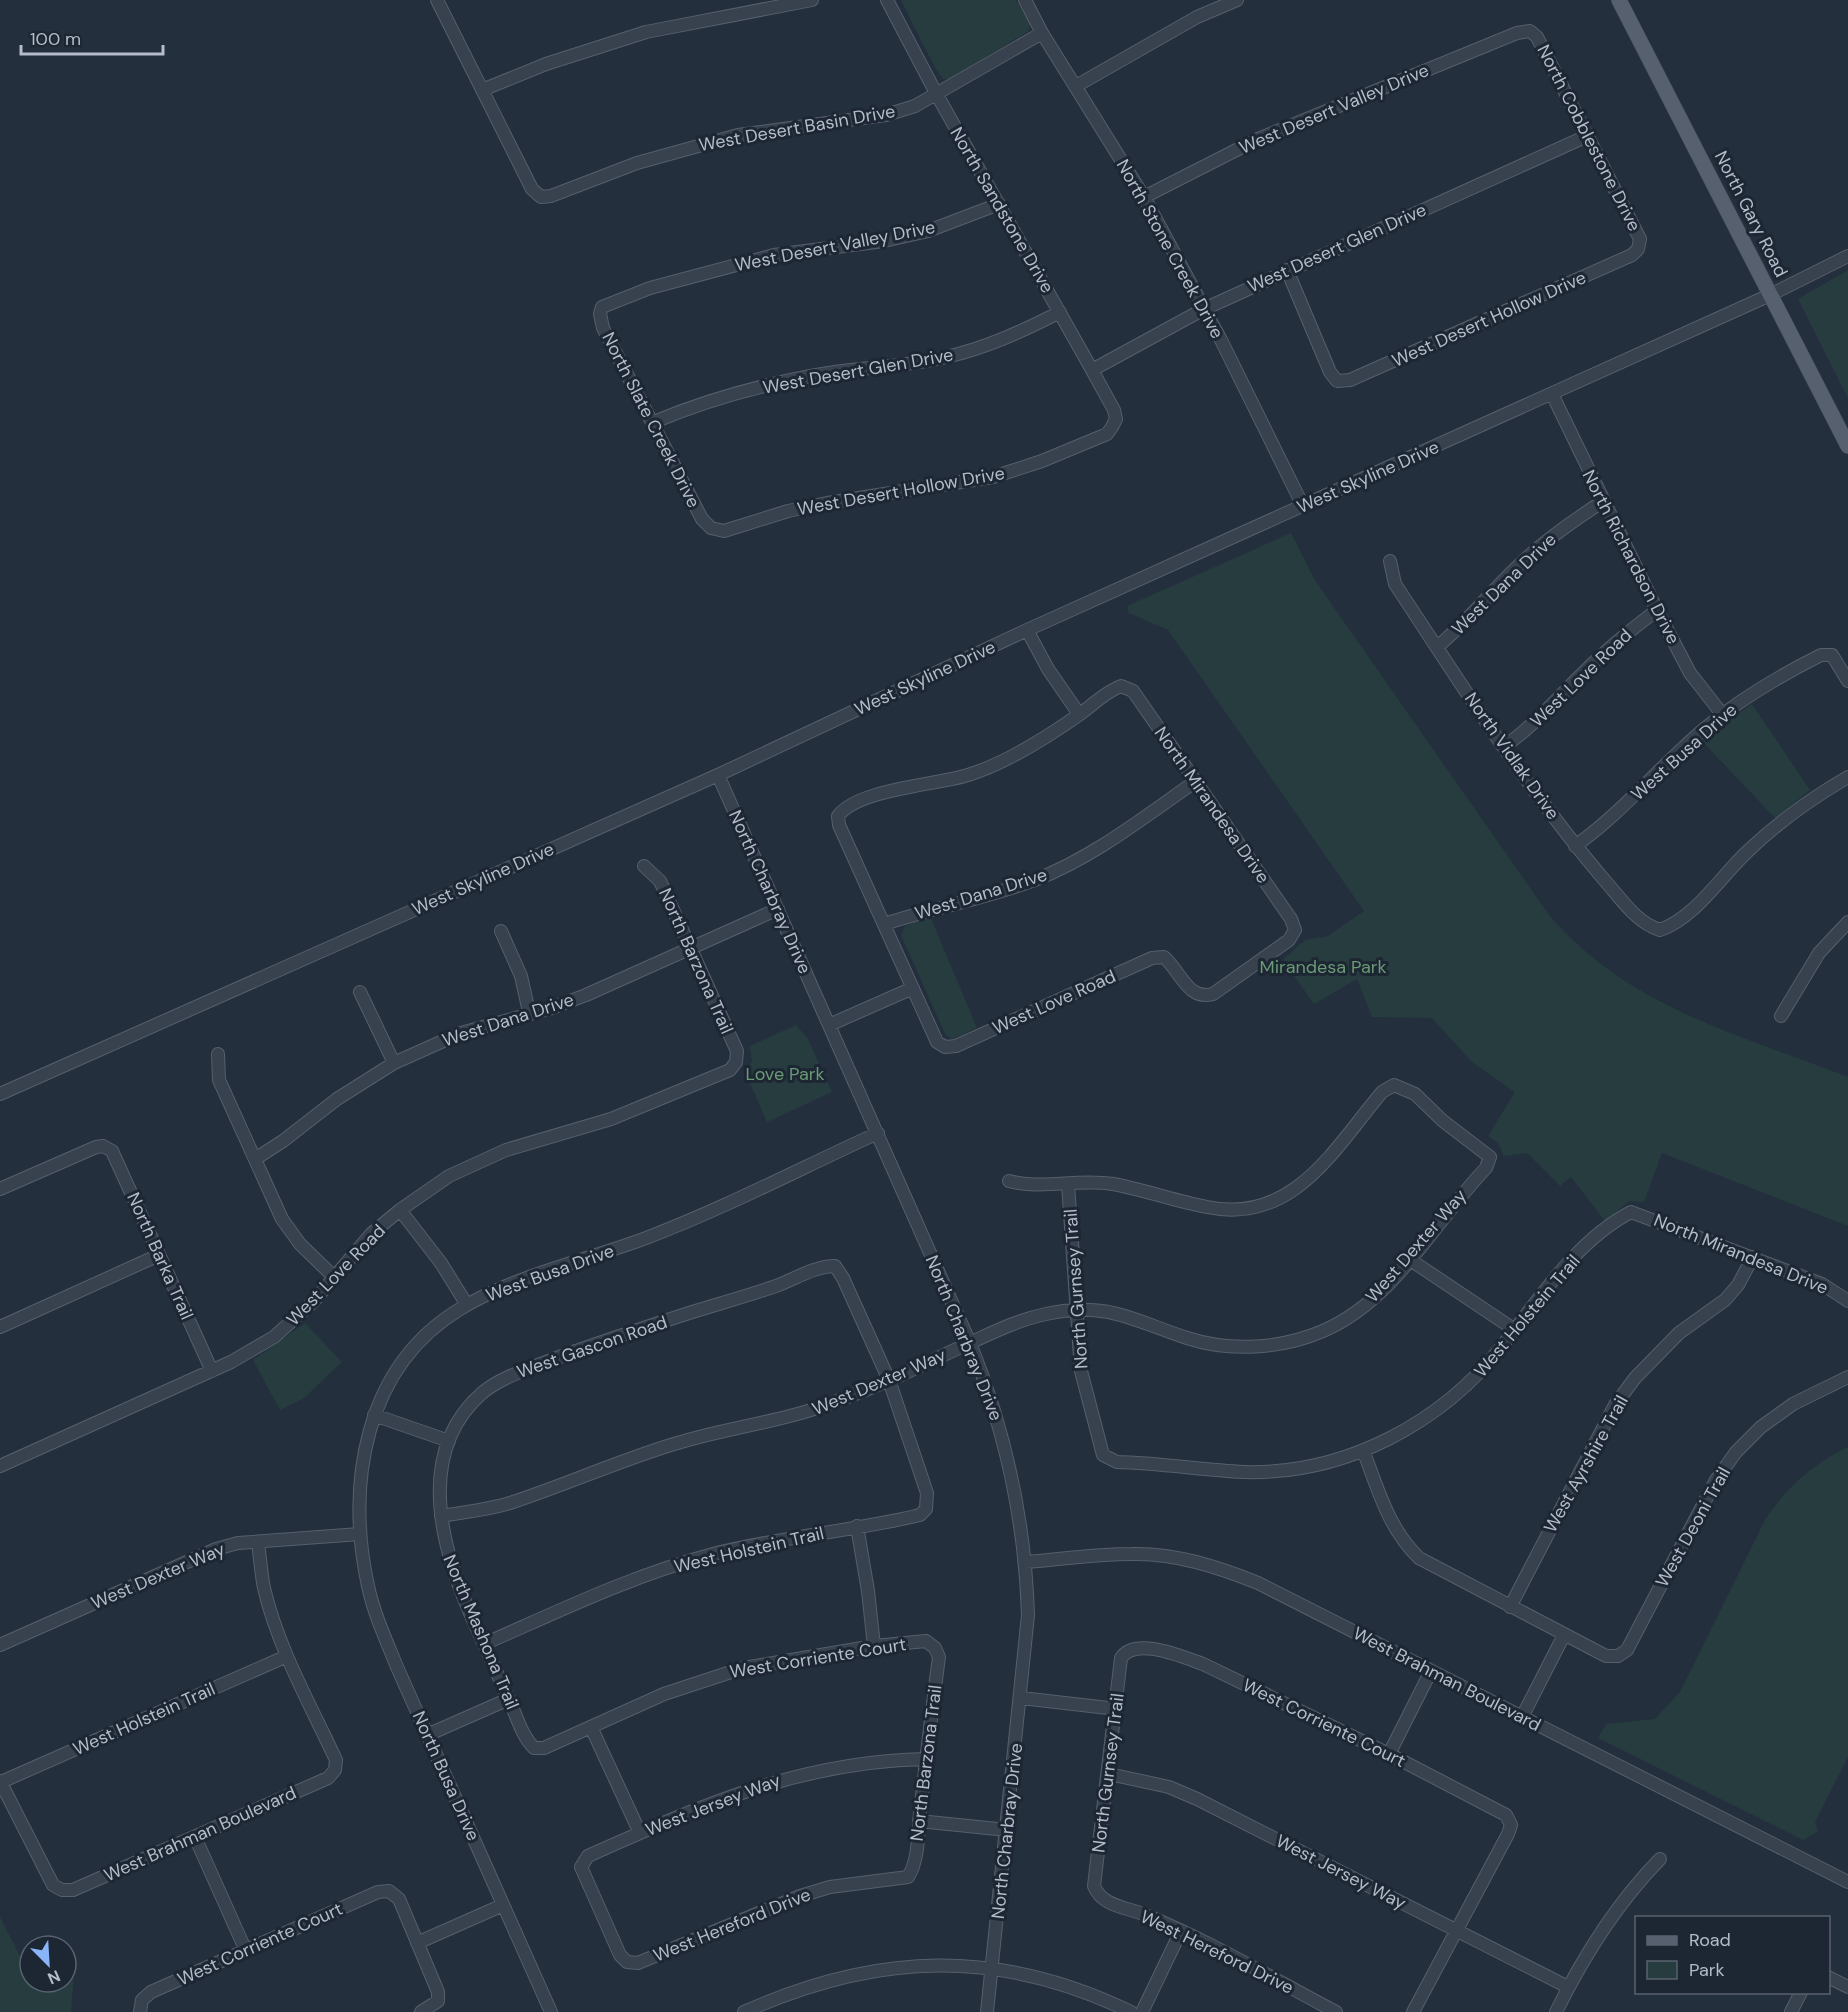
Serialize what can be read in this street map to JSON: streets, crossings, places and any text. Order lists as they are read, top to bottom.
{
  "streets": {
    "main road": ["North Gary Road"],
    "street": [
      "West Desert Valley Drive",
      "West Desert Basin Drive",
      "North Cobblestone Drive",
      "North Sandstone Drive",
      "West Desert Glen Drive",
      "North Stone Creek Drive",
      "West Desert Hollow Drive",
      "North Slate Creek Drive",
      "West Skyline Drive",
      "North Richardson Drive",
      "West Dana Drive",
      "West Love Road",
      "West Busa Drive",
      "North Vidlak Drive",
      "North Mirandesa Drive",
      "North Charbray Drive",
      "North Barzona Trail",
      "West Dexter Way",
      "North Barka Trail",
      "North Gurnsey Trail",
      "West Holstein Trail",
      "West Gascon Road",
      "West Ayrshire Trail",
      "West Deoni Trail",
      "North Mashona Trail",
      "West Corriente Court",
      "West Brahman Boulevard",
      "North Busa Drive",
      "West Jersey Way",
      "West Hereford Drive"
    ]
  },
  "crossings": [
    ["West Desert Valley Drive", "North Cobblestone Drive"],
    ["West Desert Valley Drive", "North Sandstone Drive"],
    ["West Desert Valley Drive", "North Stone Creek Drive"],
    ["West Desert Valley Drive", "North Slate Creek Drive"],
    ["West Desert Basin Drive", "North Sandstone Drive"],
    ["West Desert Basin Drive", "North Stone Creek Drive"],
    ["North Cobblestone Drive", "West Desert Glen Drive"],
    ["North Cobblestone Drive", "West Desert Hollow Drive"],
    ["North Sandstone Drive", "West Desert Glen Drive"],
    ["North Sandstone Drive", "West Desert Hollow Drive"],
    ["North Gary Road", "West Skyline Drive"],
    ["West Desert Glen Drive", "North Stone Creek Drive"],
    ["West Desert Glen Drive", "West Desert Hollow Drive"],
    ["West Desert Glen Drive", "North Slate Creek Drive"],
    ["North Stone Creek Drive", "West Skyline Drive"],
    ["West Desert Hollow Drive", "North Slate Creek Drive"],
    ["West Skyline Drive", "North Richardson Drive"],
    ["West Skyline Drive", "North Charbray Drive"],
    ["North Richardson Drive", "West Dana Drive"],
    ["North Richardson Drive", "West Love Road"],
    ["North Richardson Drive", "West Busa Drive"],
    ["West Dana Drive", "North Vidlak Drive"],
    ["West Dana Drive", "North Mirandesa Drive"],
    ["West Dana Drive", "North Charbray Drive"],
    ["West Dana Drive", "North Barzona Trail"],
    ["West Love Road", "North Vidlak Drive"],
    ["West Love Road", "North Mirandesa Drive"],
    ["West Love Road", "North Barzona Trail"],
    ["West Love Road", "North Barka Trail"],
    ["West Busa Drive", "North Vidlak Drive"],
    ["West Busa Drive", "North Charbray Drive"],
    ["West Busa Drive", "West Dexter Way"],
    ["West Busa Drive", "North Busa Drive"],
    ["North Mirandesa Drive", "West Holstein Trail"],
    ["North Mirandesa Drive", "West Ayrshire Trail"],
    ["North Charbray Drive", "West Dexter Way"],
    ["North Charbray Drive", "West Brahman Boulevard"],
    ["North Barzona Trail", "West Corriente Court"],
    ["North Barzona Trail", "West Jersey Way"],
    ["North Barzona Trail", "West Hereford Drive"],
    ["West Dexter Way", "North Gurnsey Trail"],
    ["West Dexter Way", "West Holstein Trail"],
    ["West Dexter Way", "West Gascon Road"],
    ["West Dexter Way", "North Mashona Trail"],
    ["West Dexter Way", "North Busa Drive"],
    ["North Gurnsey Trail", "West Holstein Trail"],
    ["North Gurnsey Trail", "West Corriente Court"],
    ["North Gurnsey Trail", "West Jersey Way"],
    ["North Gurnsey Trail", "West Hereford Drive"],
    ["West Holstein Trail", "West Gascon Road"],
    ["West Holstein Trail", "North Mashona Trail"],
    ["West Holstein Trail", "West Brahman Boulevard"],
    ["West Gascon Road", "North Mashona Trail"],
    ["North Mashona Trail", "West Corriente Court"],
    ["West Corriente Court", "West Jersey Way"],
    ["West Jersey Way", "West Hereford Drive"]
  ],
  "parks": ["Mirandesa Park", "Love Park"],
  "legend": ["Road", "Park"],
  "scale_bar": "100 m",
  "north": "bottom right"
}
